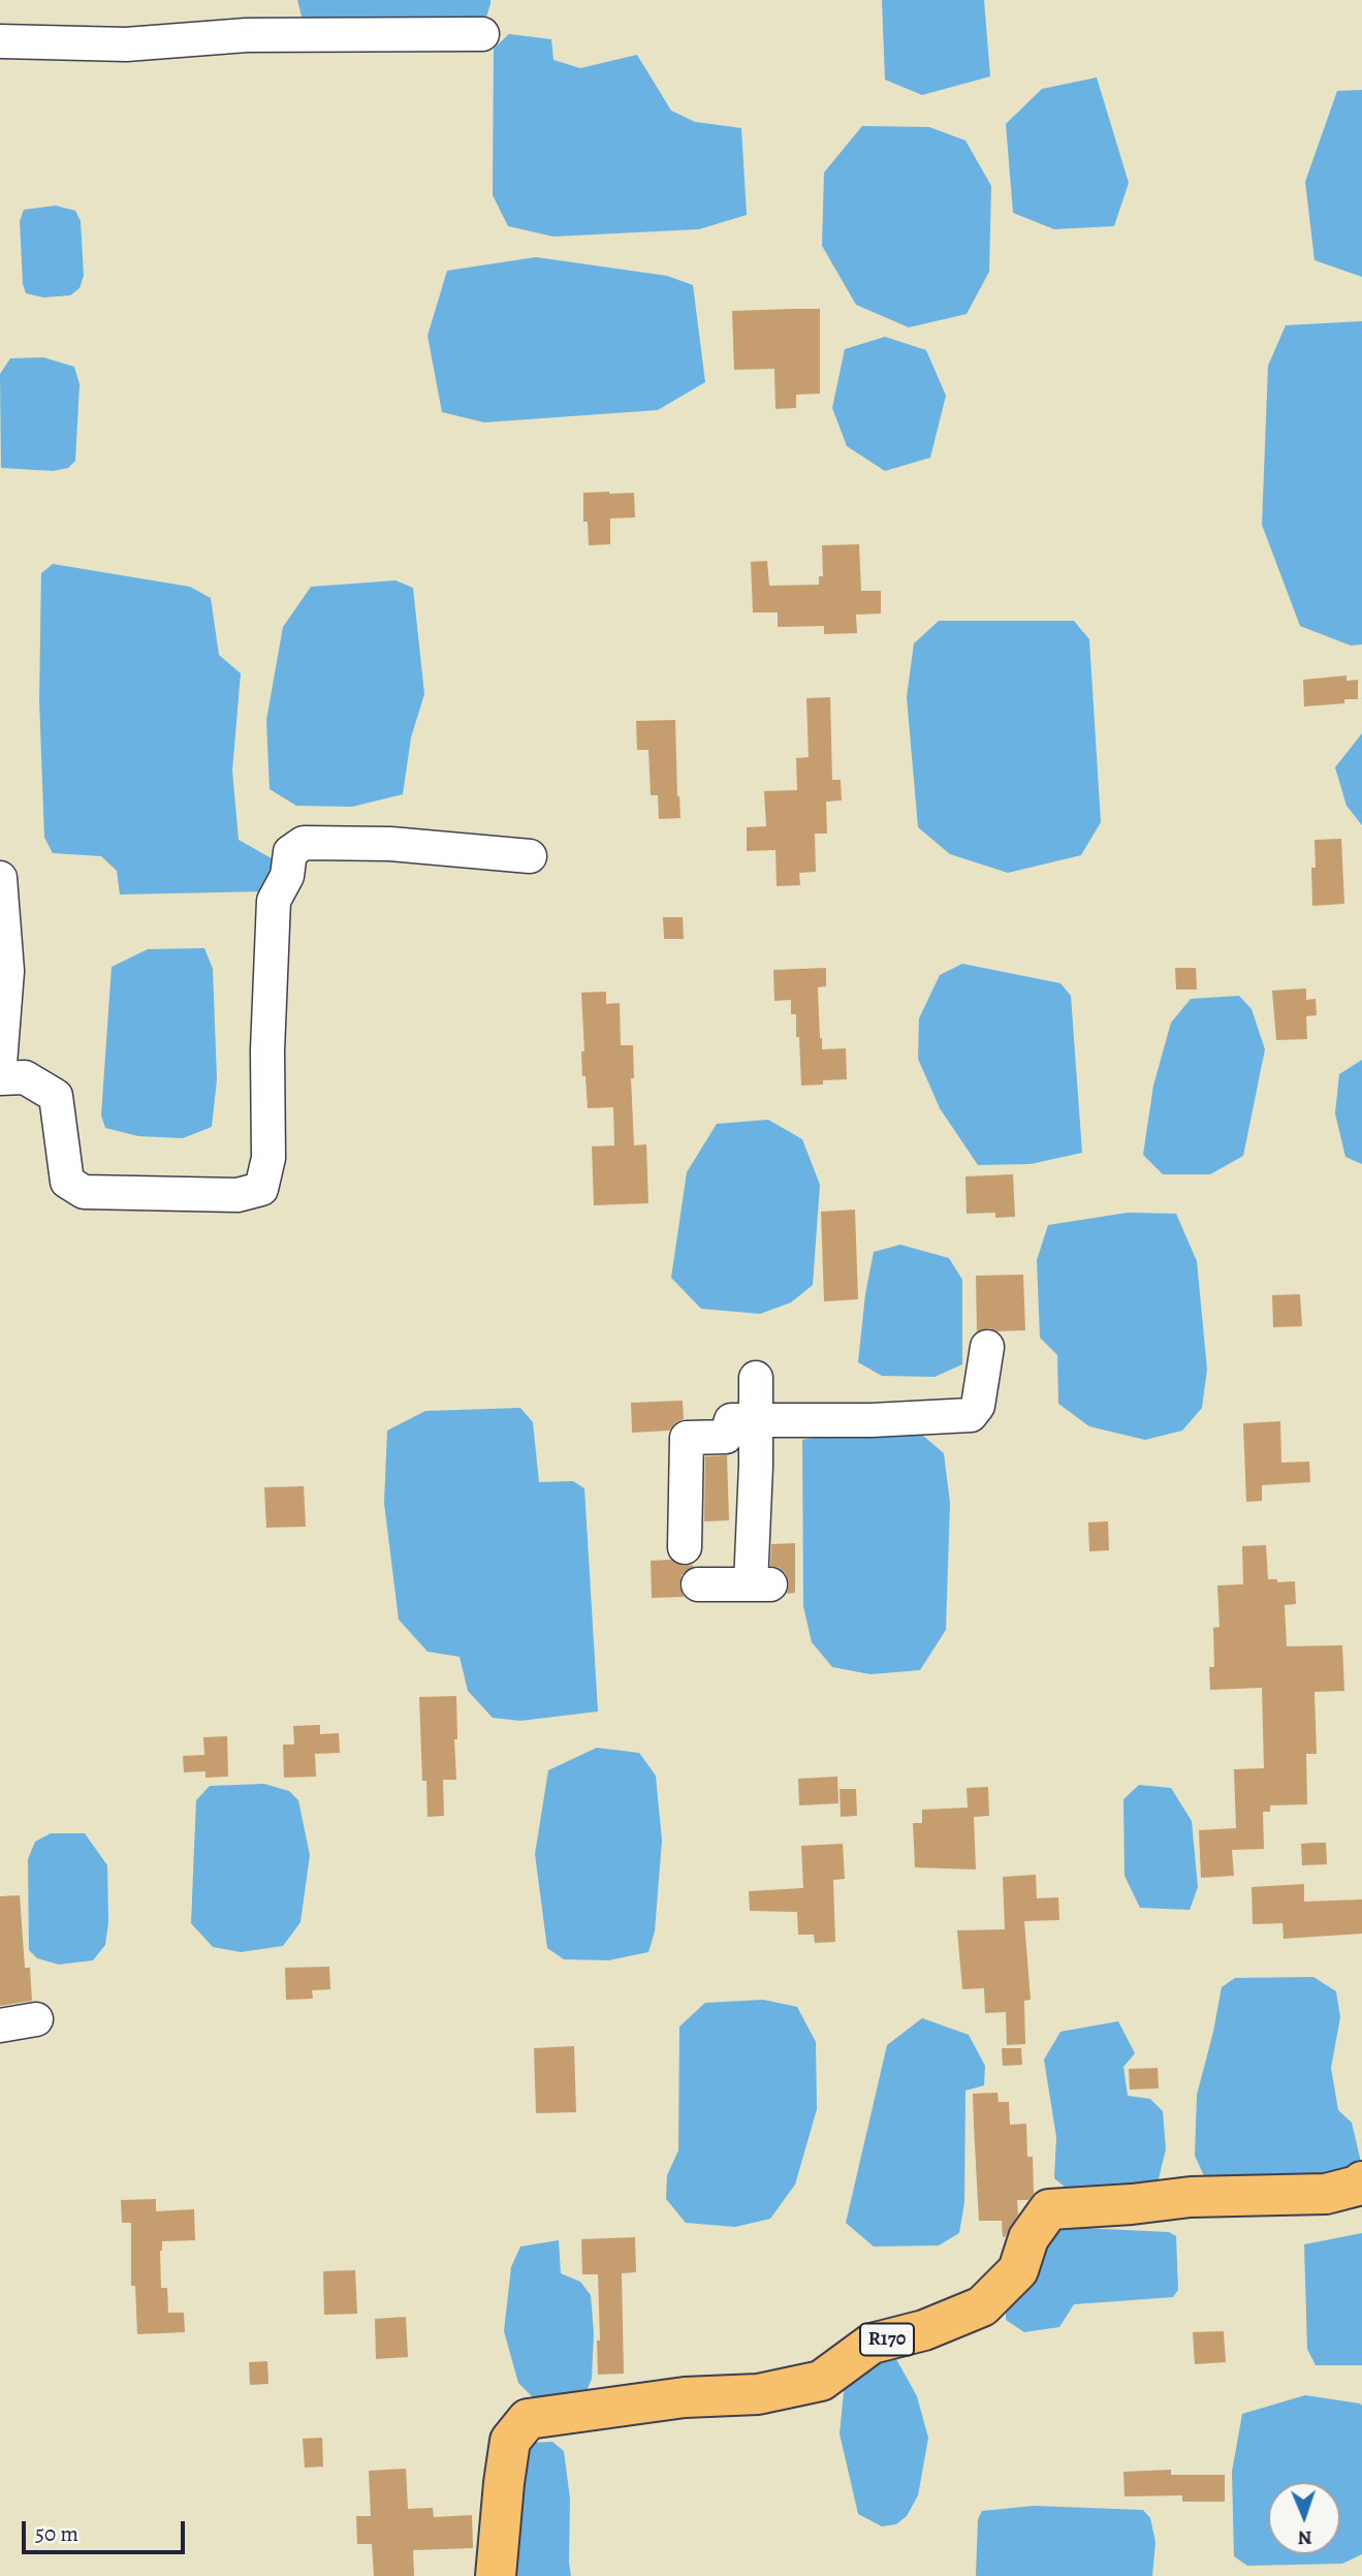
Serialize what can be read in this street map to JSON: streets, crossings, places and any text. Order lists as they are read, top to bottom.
{
  "streets": {
    "main road": ["R170"]
  },
  "scale_bar": "50 m",
  "north": "bottom"
}
